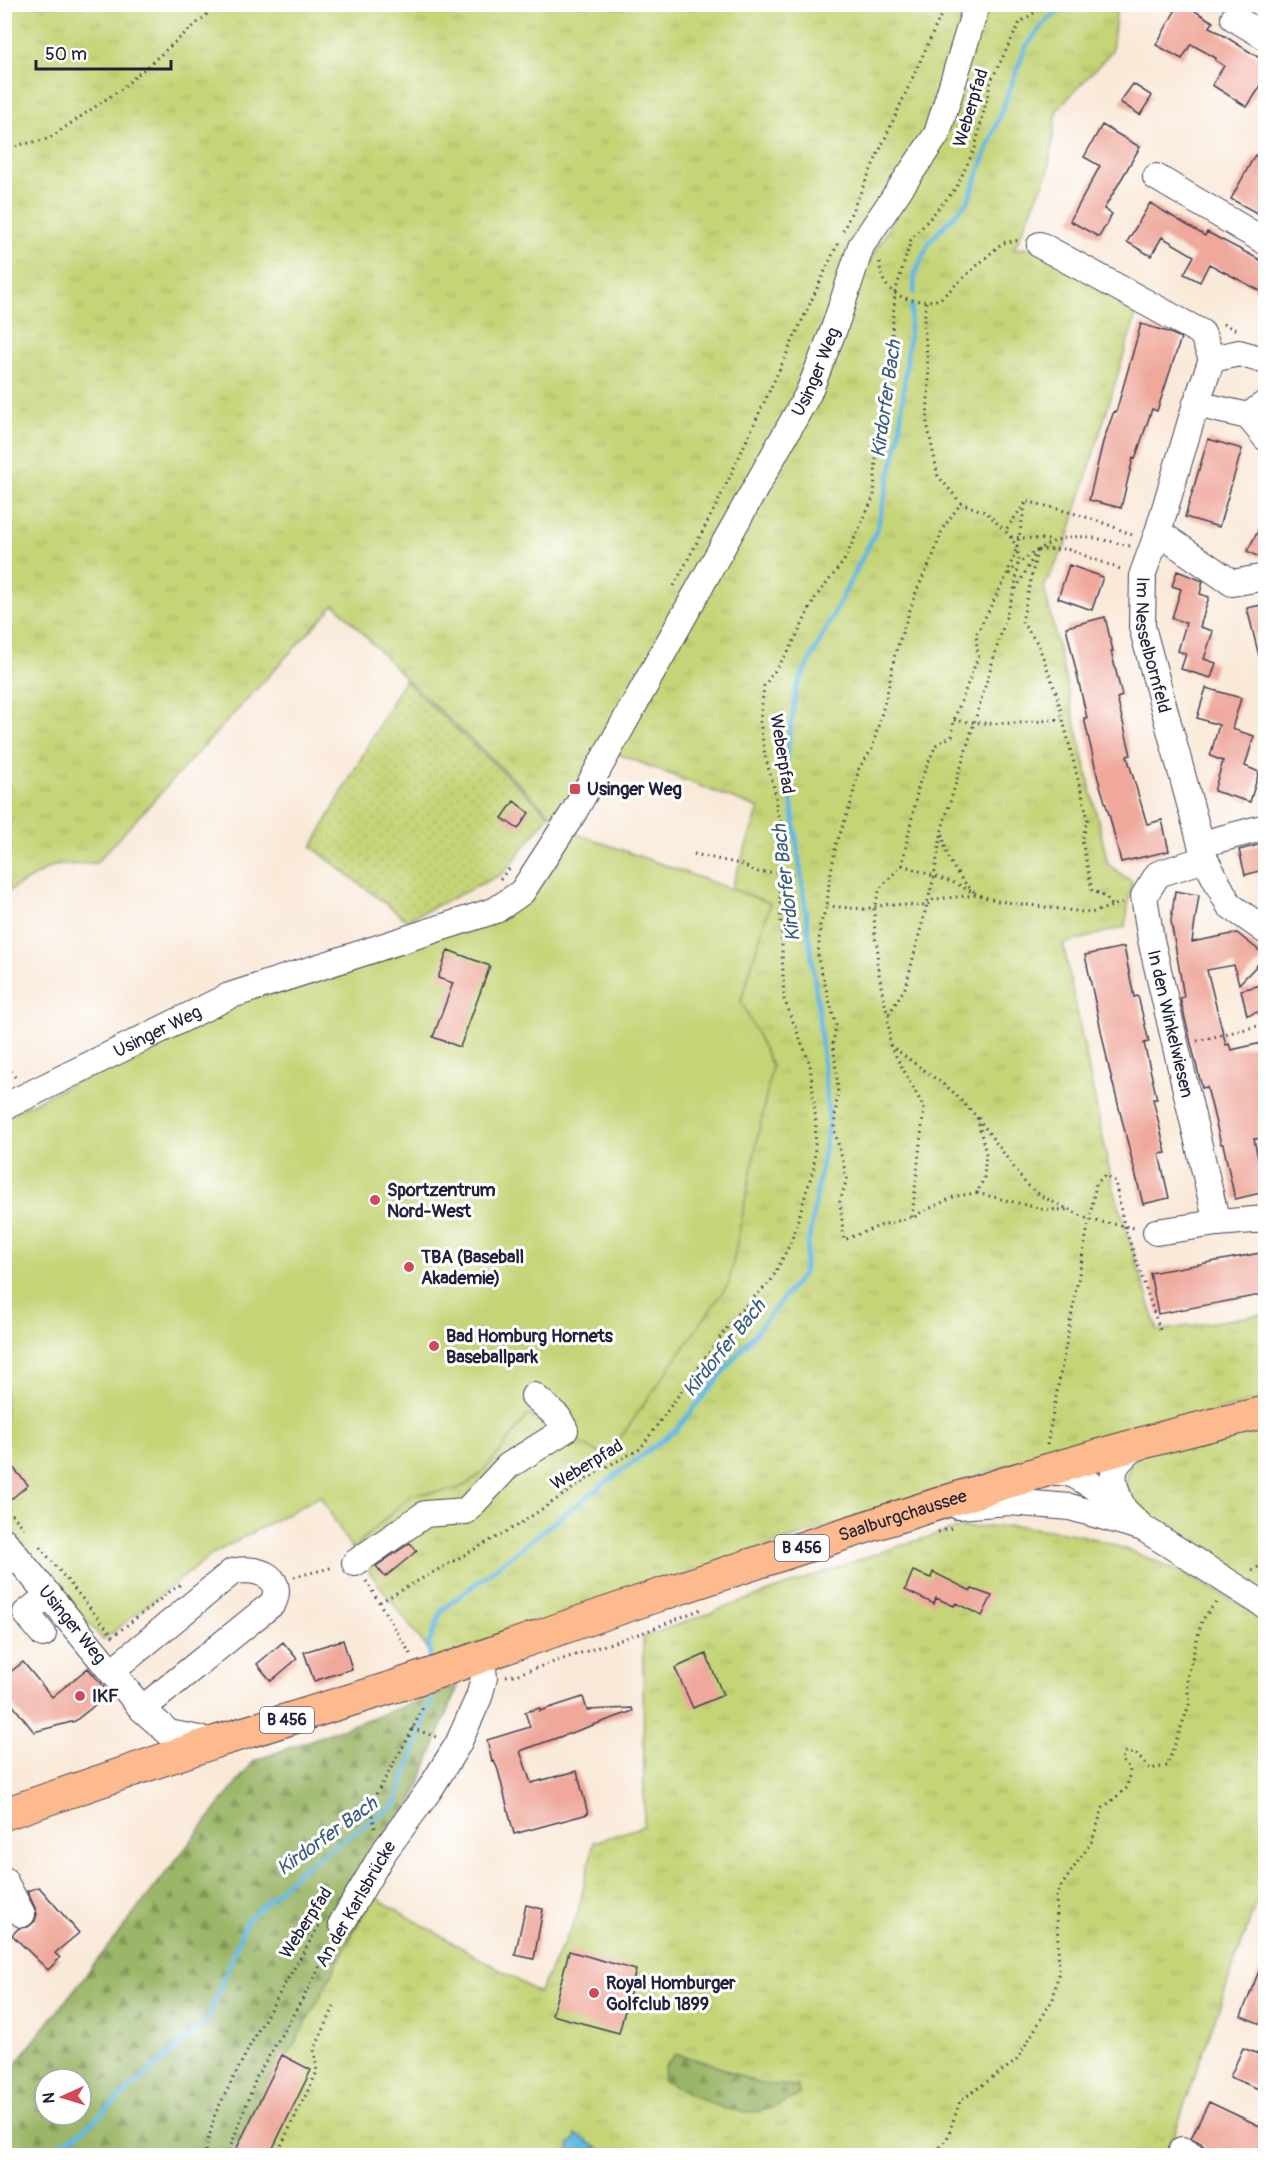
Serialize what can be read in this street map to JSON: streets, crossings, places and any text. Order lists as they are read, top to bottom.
{
  "streets": {
    "main road": ["Saalburgchaussee", "B 456"],
    "street": [
      "Usinger Weg",
      "Im Nesselbornfeld",
      "In den Winkelwiesen",
      "An der Karlsbrücke"
    ],
    "path": ["Weberpfad"]
  },
  "crossings": [
    ["Weberpfad", "An der Karlsbrücke"],
    ["Usinger Weg", "Saalburgchaussee"],
    ["Usinger Weg", "B 456"],
    ["Saalburgchaussee", "B 456"],
    ["Saalburgchaussee", "An der Karlsbrücke"]
  ],
  "water": ["Kirdorfer Bach"],
  "places": {
    "transit": ["Usinger Weg"],
    "other": [
      "Sportzentrum Nord-West",
      "TBA (Baseball Akademie)",
      "Bad Homburg Hornets Baseballpark",
      "IKF",
      "Royal Homburger Golfclub 1899"
    ]
  },
  "scale_bar": "50 m",
  "north": "left"
}
